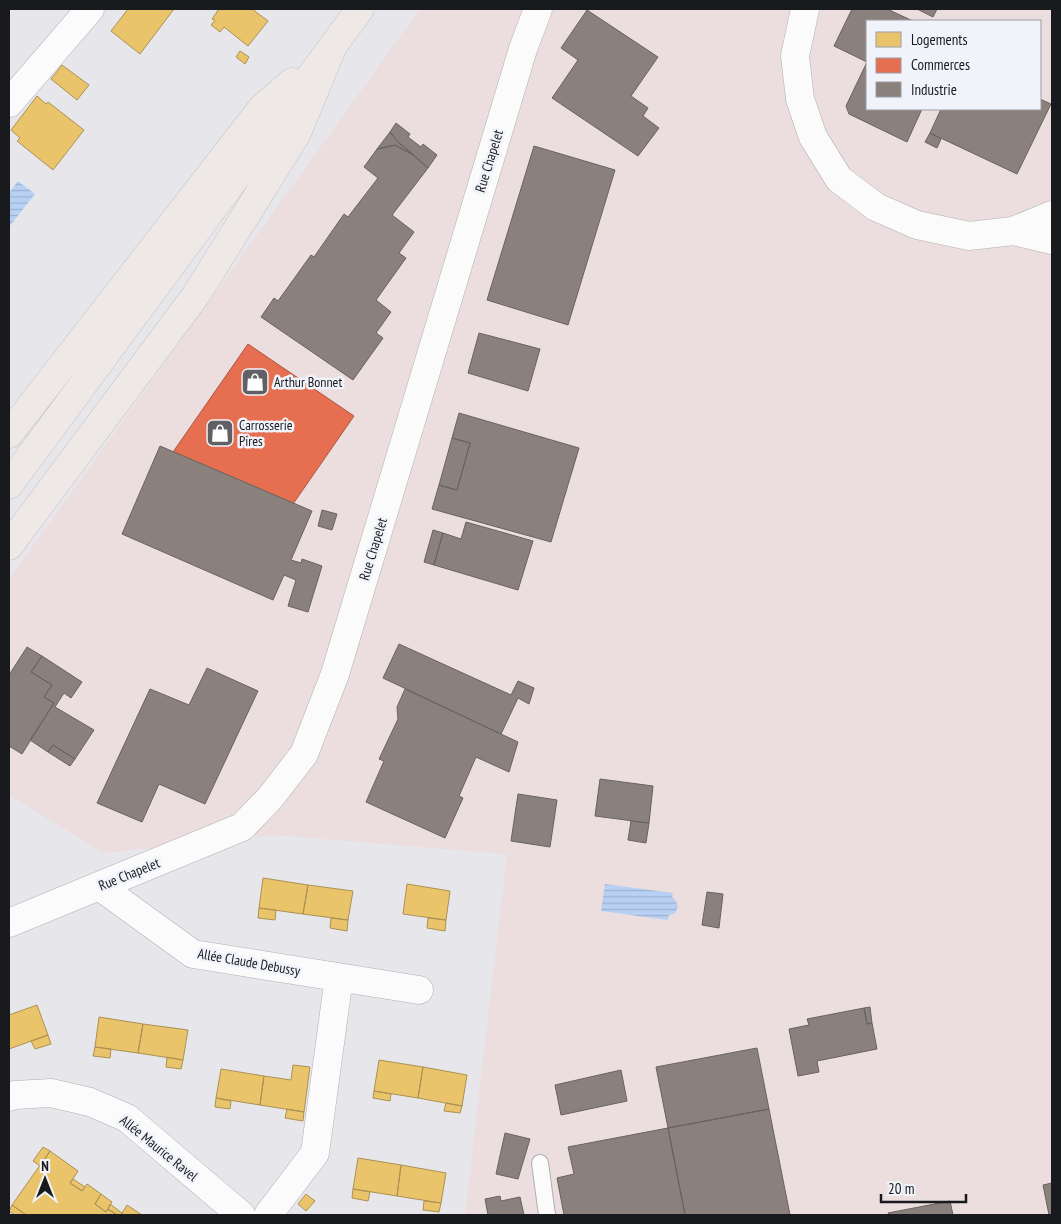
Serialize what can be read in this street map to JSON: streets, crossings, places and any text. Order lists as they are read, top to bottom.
{
  "streets": {
    "street": ["Rue Chapelet", "Allée Claude Debussy", "Allée Maurice Ravel"]
  },
  "crossings": [
    ["Rue Chapelet", "Allée Claude Debussy"]
  ],
  "places": {
    "shop": ["Arthur Bonnet", "Carrosserie Pires"]
  },
  "legend": ["Logements", "Commerces", "Industrie"],
  "scale_bar": "20 m",
  "north": "top"
}
